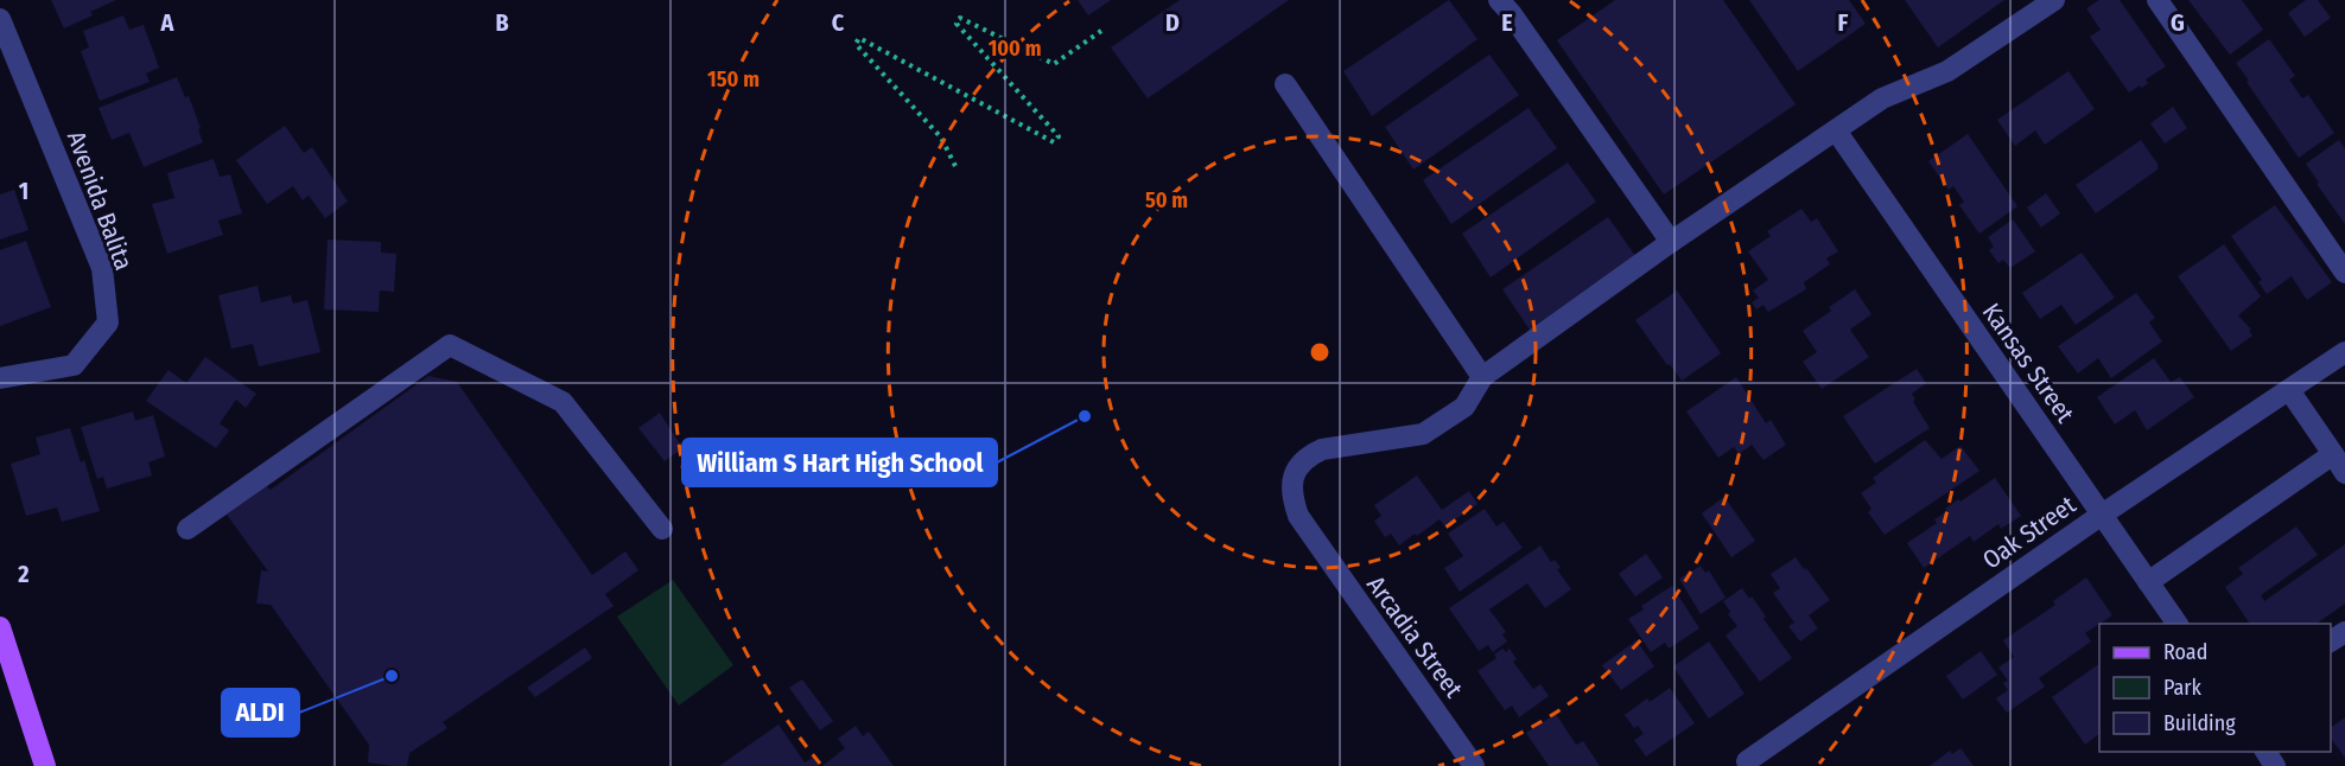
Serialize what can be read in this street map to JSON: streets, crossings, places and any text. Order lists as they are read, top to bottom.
{
  "streets": {
    "street": [
      "Avenida Balita",
      "Kansas Street",
      "Oak Street",
      "Arcadia Street"
    ]
  },
  "crossings": [
    ["Kansas Street", "Oak Street"]
  ],
  "places": ["William S Hart High School", "ALDI"],
  "legend": ["Road", "Park", "Building"],
  "grid": {
    "columns": [
      "A",
      "B",
      "C",
      "D",
      "E",
      "F",
      "G"
    ],
    "rows": ["1", "2"]
  },
  "rings": ["100 m", "150 m", "50 m"]
}
